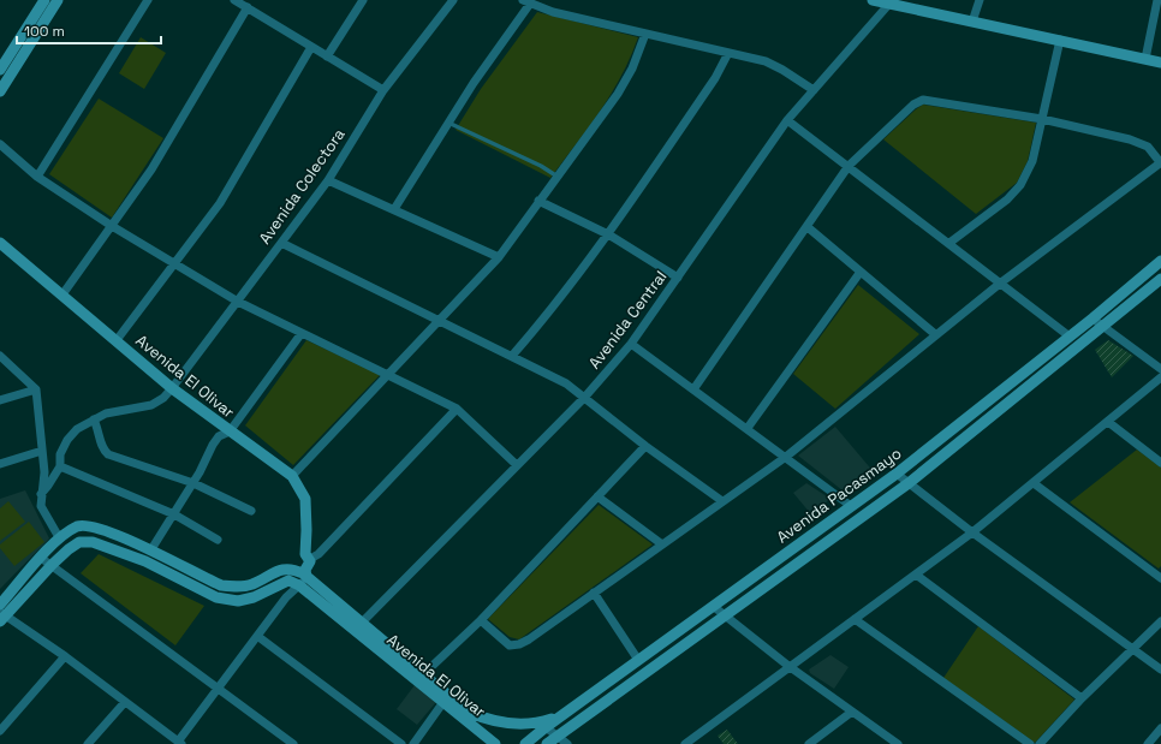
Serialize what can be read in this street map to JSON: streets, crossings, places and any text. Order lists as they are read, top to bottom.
{
  "streets": {
    "street": [
      "Avenida Colectora",
      "Avenida Central",
      "Avenida El Olivar",
      "Avenida Pacasmayo"
    ]
  },
  "crossings": [
    ["Avenida Colectora", "Avenida El Olivar"],
    ["Avenida Central", "Avenida El Olivar"]
  ],
  "scale_bar": "100 m"
}
